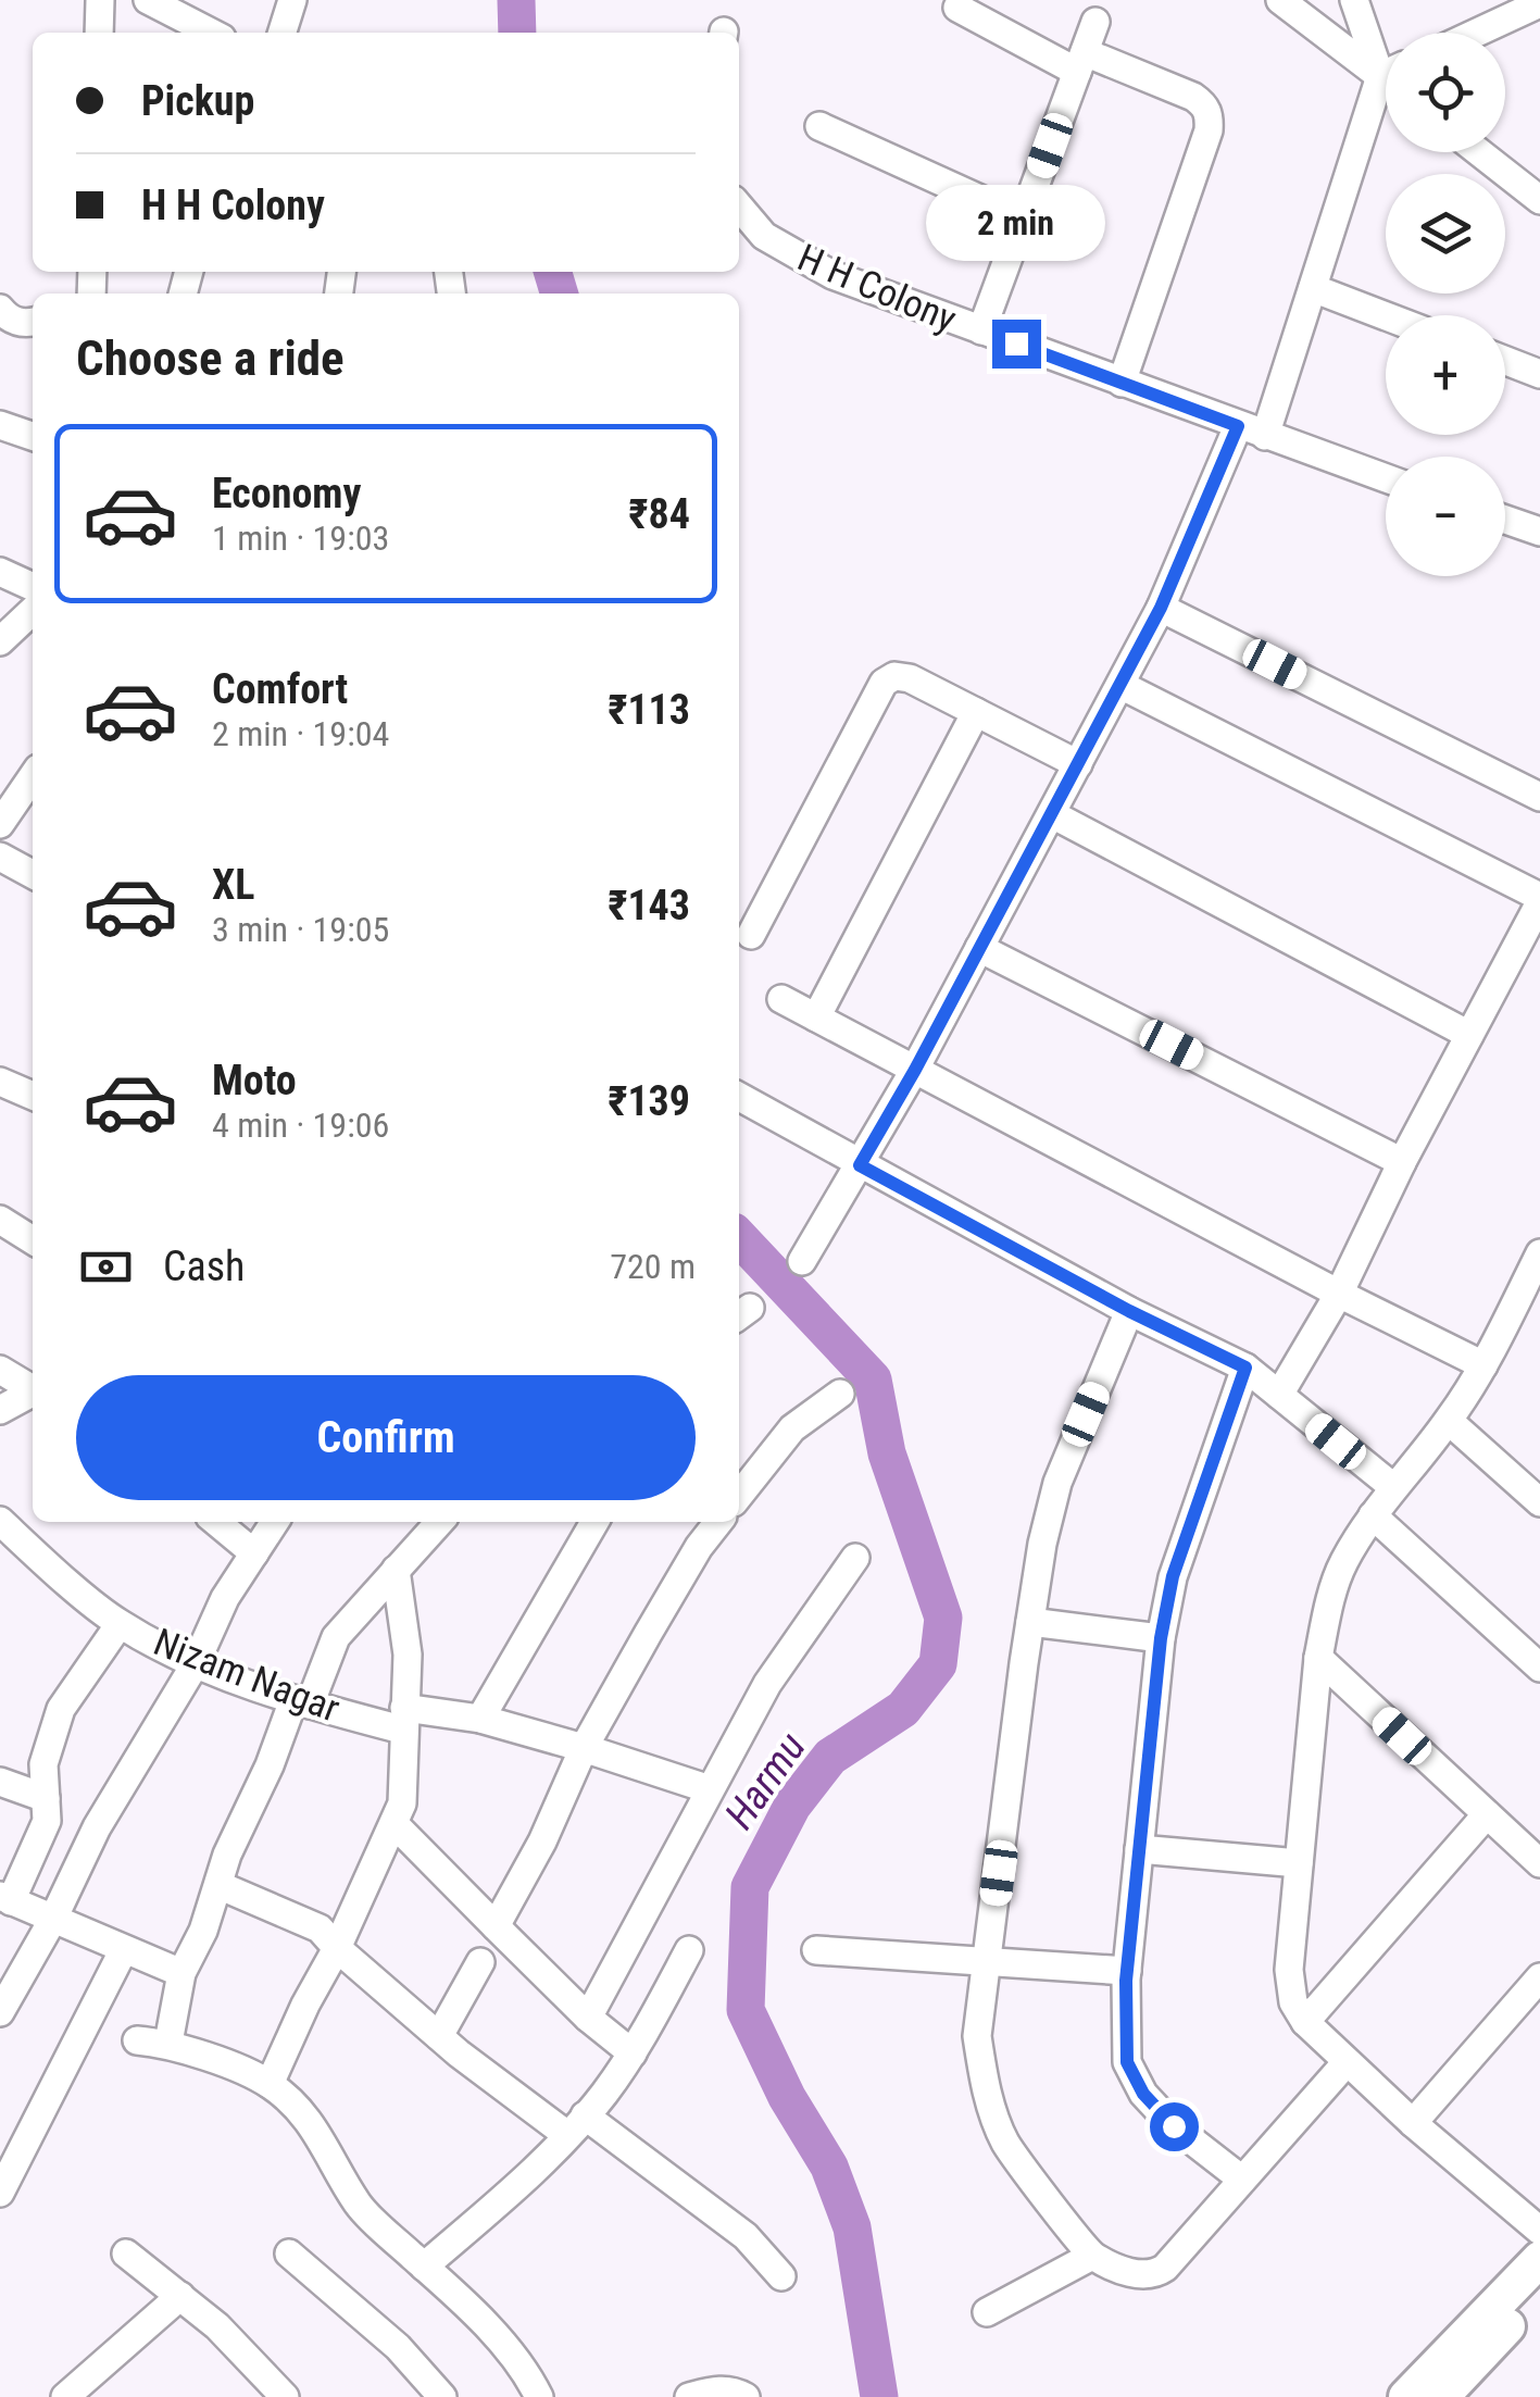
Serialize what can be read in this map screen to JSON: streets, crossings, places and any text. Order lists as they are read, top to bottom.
{
  "streets": {
    "street": ["H H Colony", "Nizam Nagar"]
  },
  "water": ["Harmu"],
  "page": {
    "map_buttons": ["+", "−"],
    "banner": ["Pickup", "H H Colony"],
    "bubble": "2 min",
    "heading": "Choose a ride",
    "list": [
      {
        "name": "Economy",
        "note": "1 min · 19:03",
        "value": "₹84"
      },
      {
        "name": "Comfort",
        "note": "2 min · 19:04",
        "value": "₹113"
      },
      {
        "name": "XL",
        "note": "3 min · 19:05",
        "value": "₹143"
      },
      {
        "name": "Moto",
        "note": "4 min · 19:06",
        "value": "₹139"
      }
    ],
    "pay": ["Cash", "720 m"],
    "buttons": "Confirm"
  }
}
